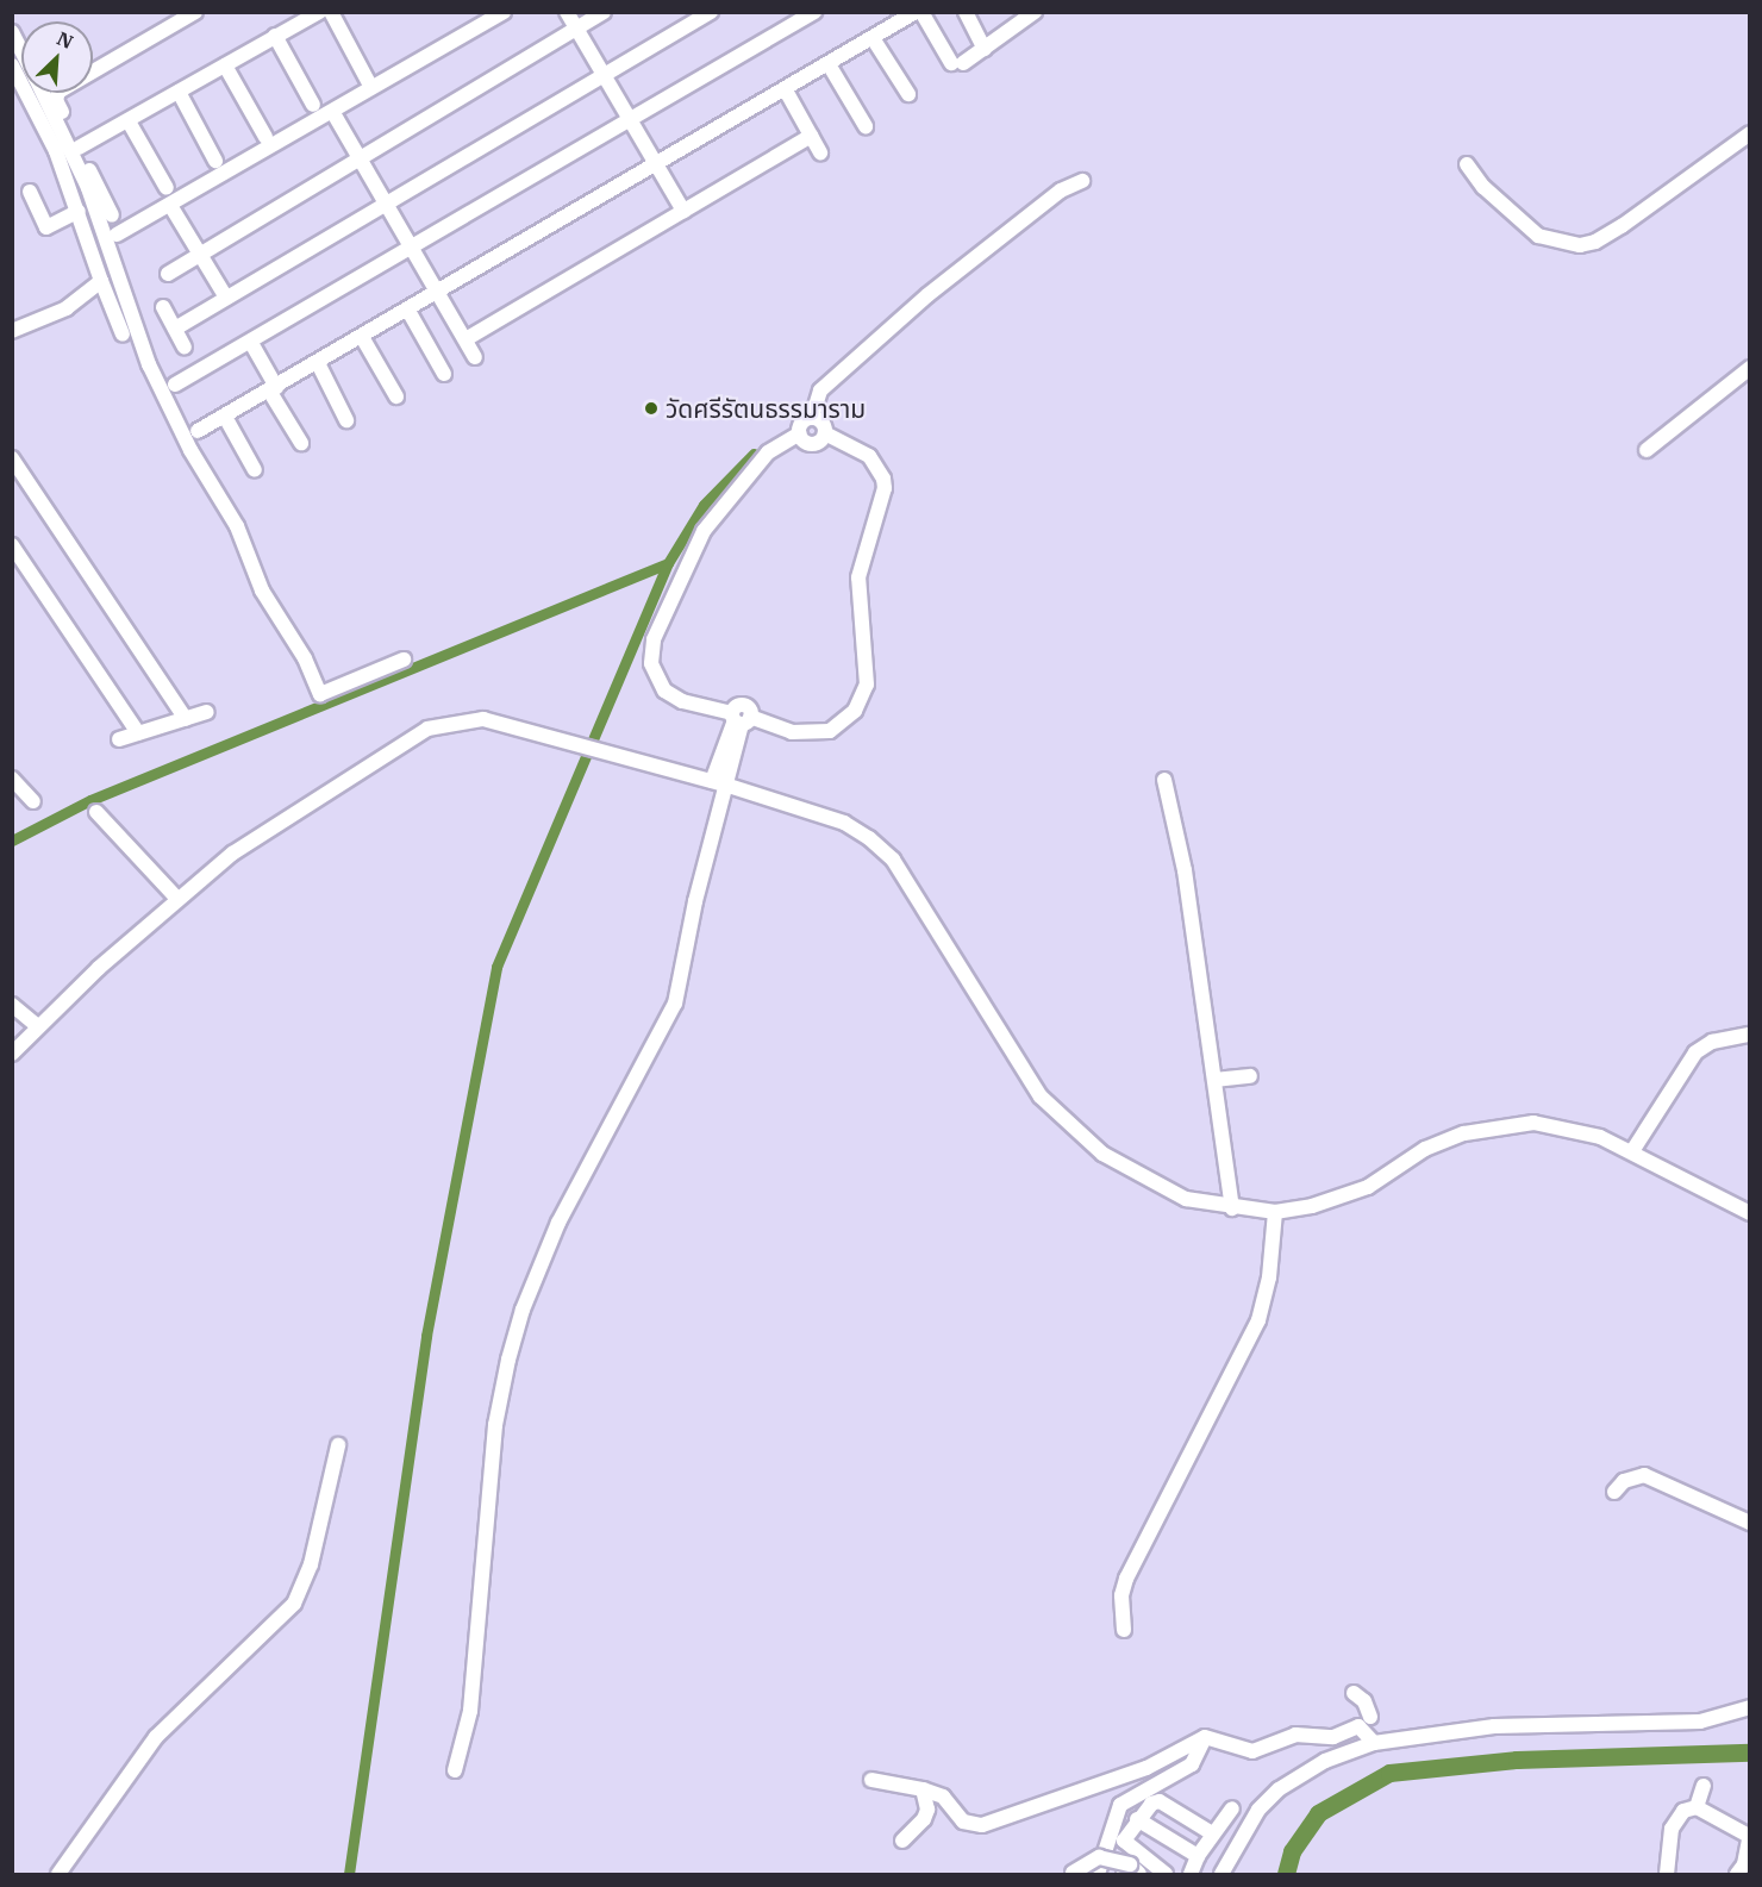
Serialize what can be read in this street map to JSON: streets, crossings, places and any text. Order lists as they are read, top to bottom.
{
  "places": ["วัดศรีรัตนธรรมาราม"],
  "north": "top right"
}
